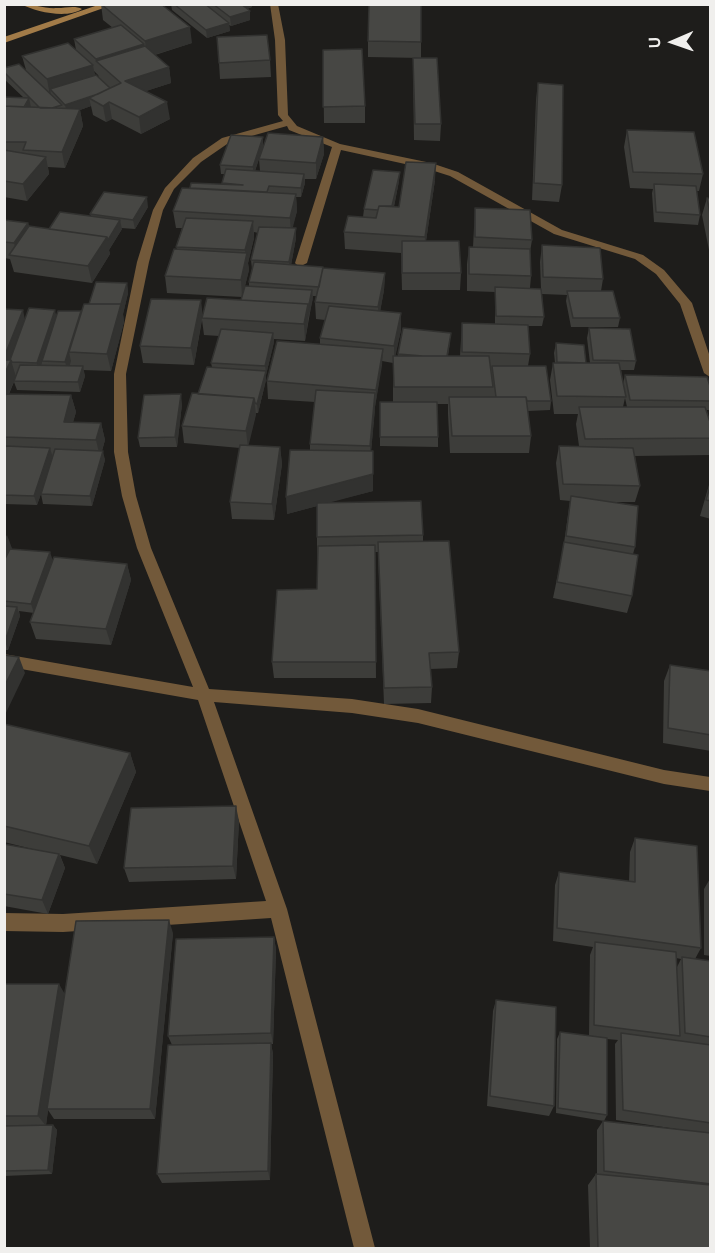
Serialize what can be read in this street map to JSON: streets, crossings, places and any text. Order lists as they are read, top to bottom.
{
  "north": "left"
}
